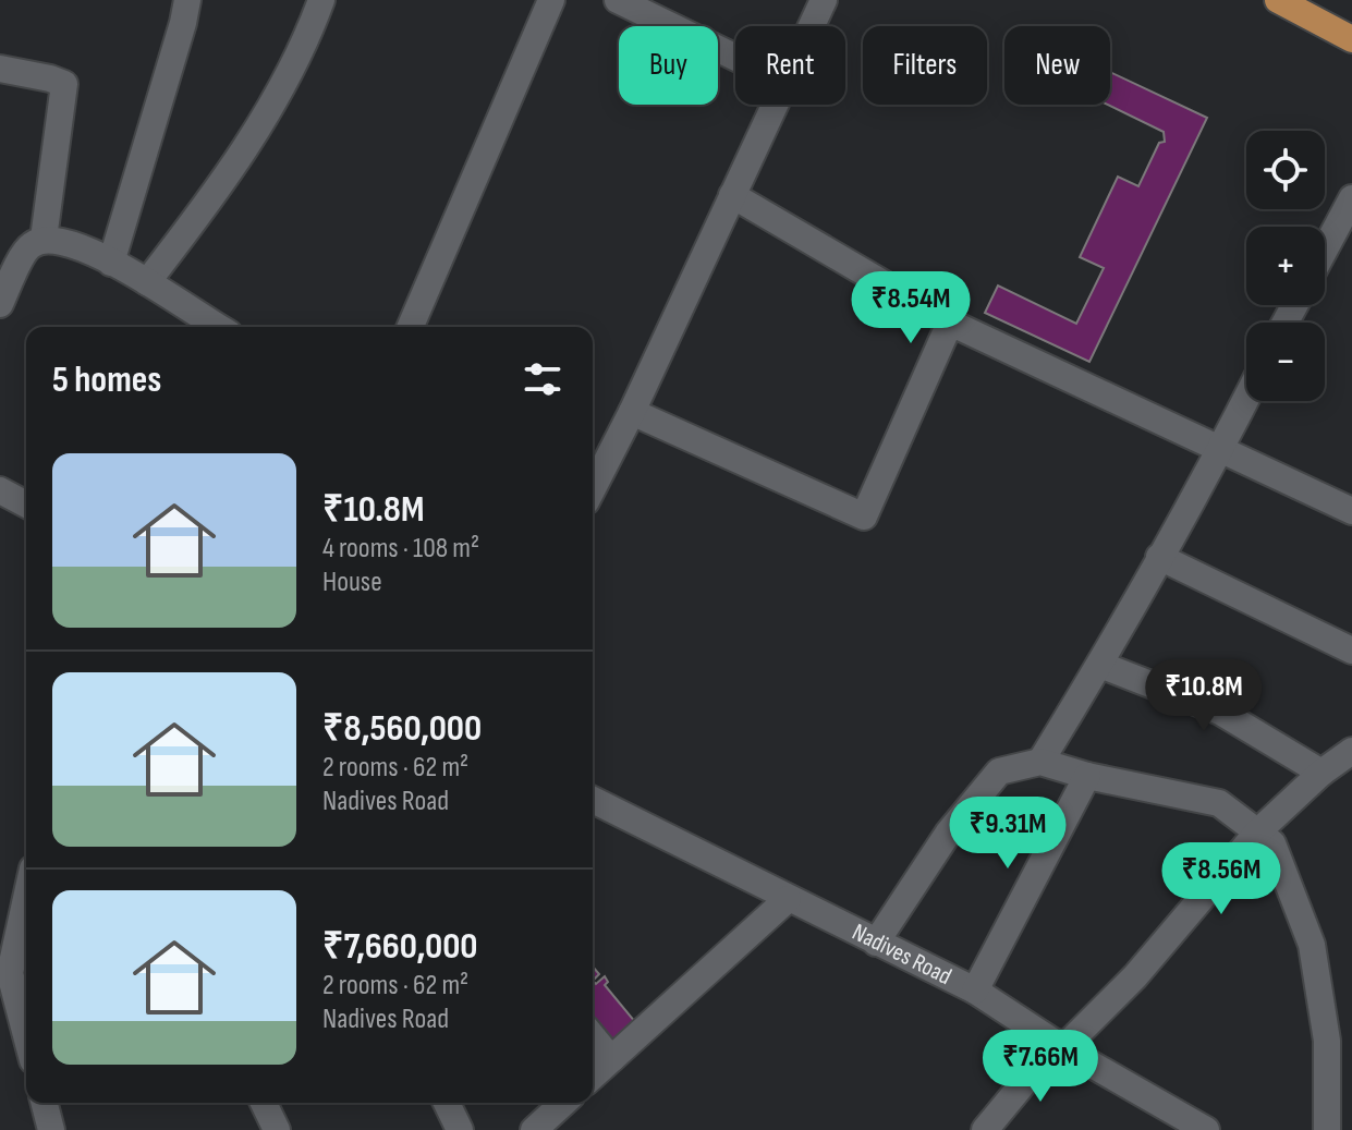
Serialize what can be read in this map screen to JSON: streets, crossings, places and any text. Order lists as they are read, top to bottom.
{
  "streets": {
    "street": ["Nadives Road"]
  },
  "page": {
    "chip": [
      "Buy",
      "Rent",
      "Filters",
      "New"
    ],
    "map_buttons": ["+", "−"],
    "price": [
      "₹8.54M",
      "₹10.8M",
      "₹9.31M",
      "₹8.56M",
      "₹7.66M"
    ],
    "heading": "5 homes",
    "list": [
      {
        "name": "₹10.8M",
        "note": "4 rooms · 108 m² · House"
      },
      {
        "name": "₹8,560,000",
        "note": "2 rooms · 62 m² · Nadives Road"
      },
      {
        "name": "₹7,660,000",
        "note": "2 rooms · 62 m² · Nadives Road"
      }
    ]
  }
}
